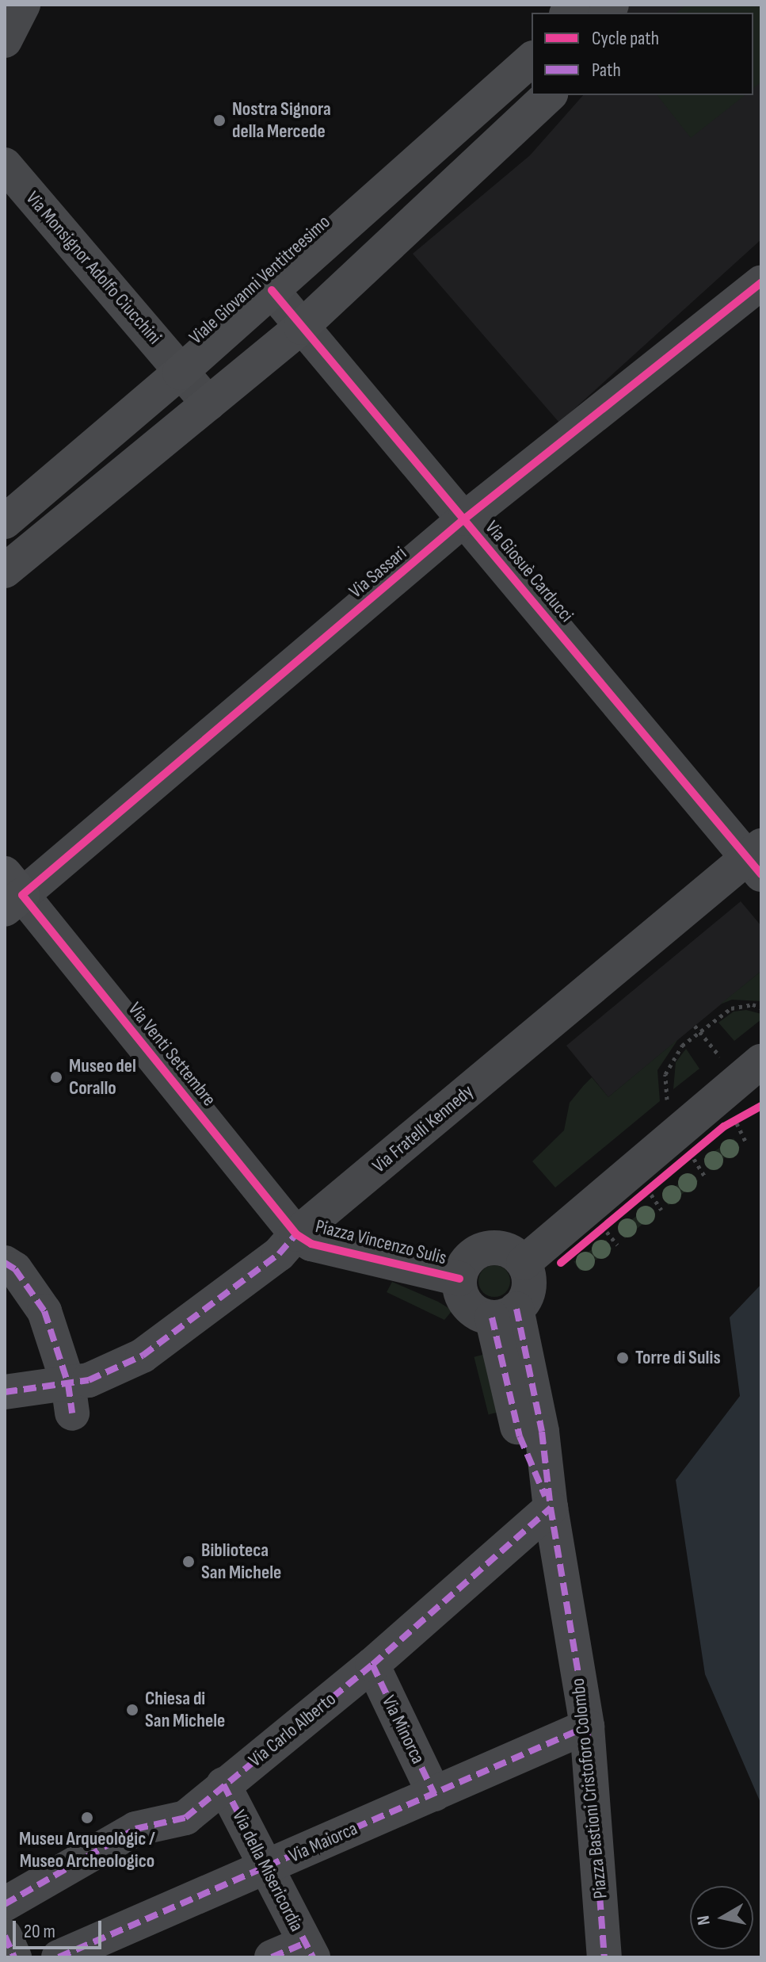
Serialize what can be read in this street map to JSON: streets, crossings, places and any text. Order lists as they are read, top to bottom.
{
  "streets": {
    "main road": ["Viale Giovanni Ventitreesimo"],
    "street": [
      "Via Monsignor Adolfo Ciucchini",
      "Via Giosuè Carducci",
      "Via Sassari",
      "Via Venti Settembre",
      "Via Fratelli Kennedy",
      "Piazza Vincenzo Sulis",
      "Via Carlo Alberto",
      "Via Minorca",
      "Piazza Bastioni Cristoforo Colombo",
      "Via Maiorca",
      "Via della Misericordia"
    ]
  },
  "crossings": [
    ["Via Monsignor Adolfo Ciucchini", "Viale Giovanni Ventitreesimo"],
    ["Viale Giovanni Ventitreesimo", "Via Giosuè Carducci"],
    ["Via Giosuè Carducci", "Via Sassari"],
    ["Via Giosuè Carducci", "Via Fratelli Kennedy"],
    ["Via Sassari", "Via Venti Settembre"],
    ["Via Venti Settembre", "Via Fratelli Kennedy"],
    ["Via Venti Settembre", "Piazza Vincenzo Sulis"],
    ["Via Fratelli Kennedy", "Piazza Vincenzo Sulis"],
    ["Via Carlo Alberto", "Via Minorca"],
    ["Via Carlo Alberto", "Piazza Bastioni Cristoforo Colombo"],
    ["Via Carlo Alberto", "Via della Misericordia"],
    ["Via Minorca", "Via Maiorca"],
    ["Piazza Bastioni Cristoforo Colombo", "Via Maiorca"],
    ["Via Maiorca", "Via della Misericordia"]
  ],
  "places": [
    "Nostra Signora della Mercede",
    "Museo del Corallo",
    "Torre di Sulis",
    "Biblioteca San Michele",
    "Chiesa di San Michele",
    "Museu Arqueològic / Museo Archeologico"
  ],
  "legend": ["Cycle path", "Path"],
  "scale_bar": "20 m",
  "north": "left"
}
